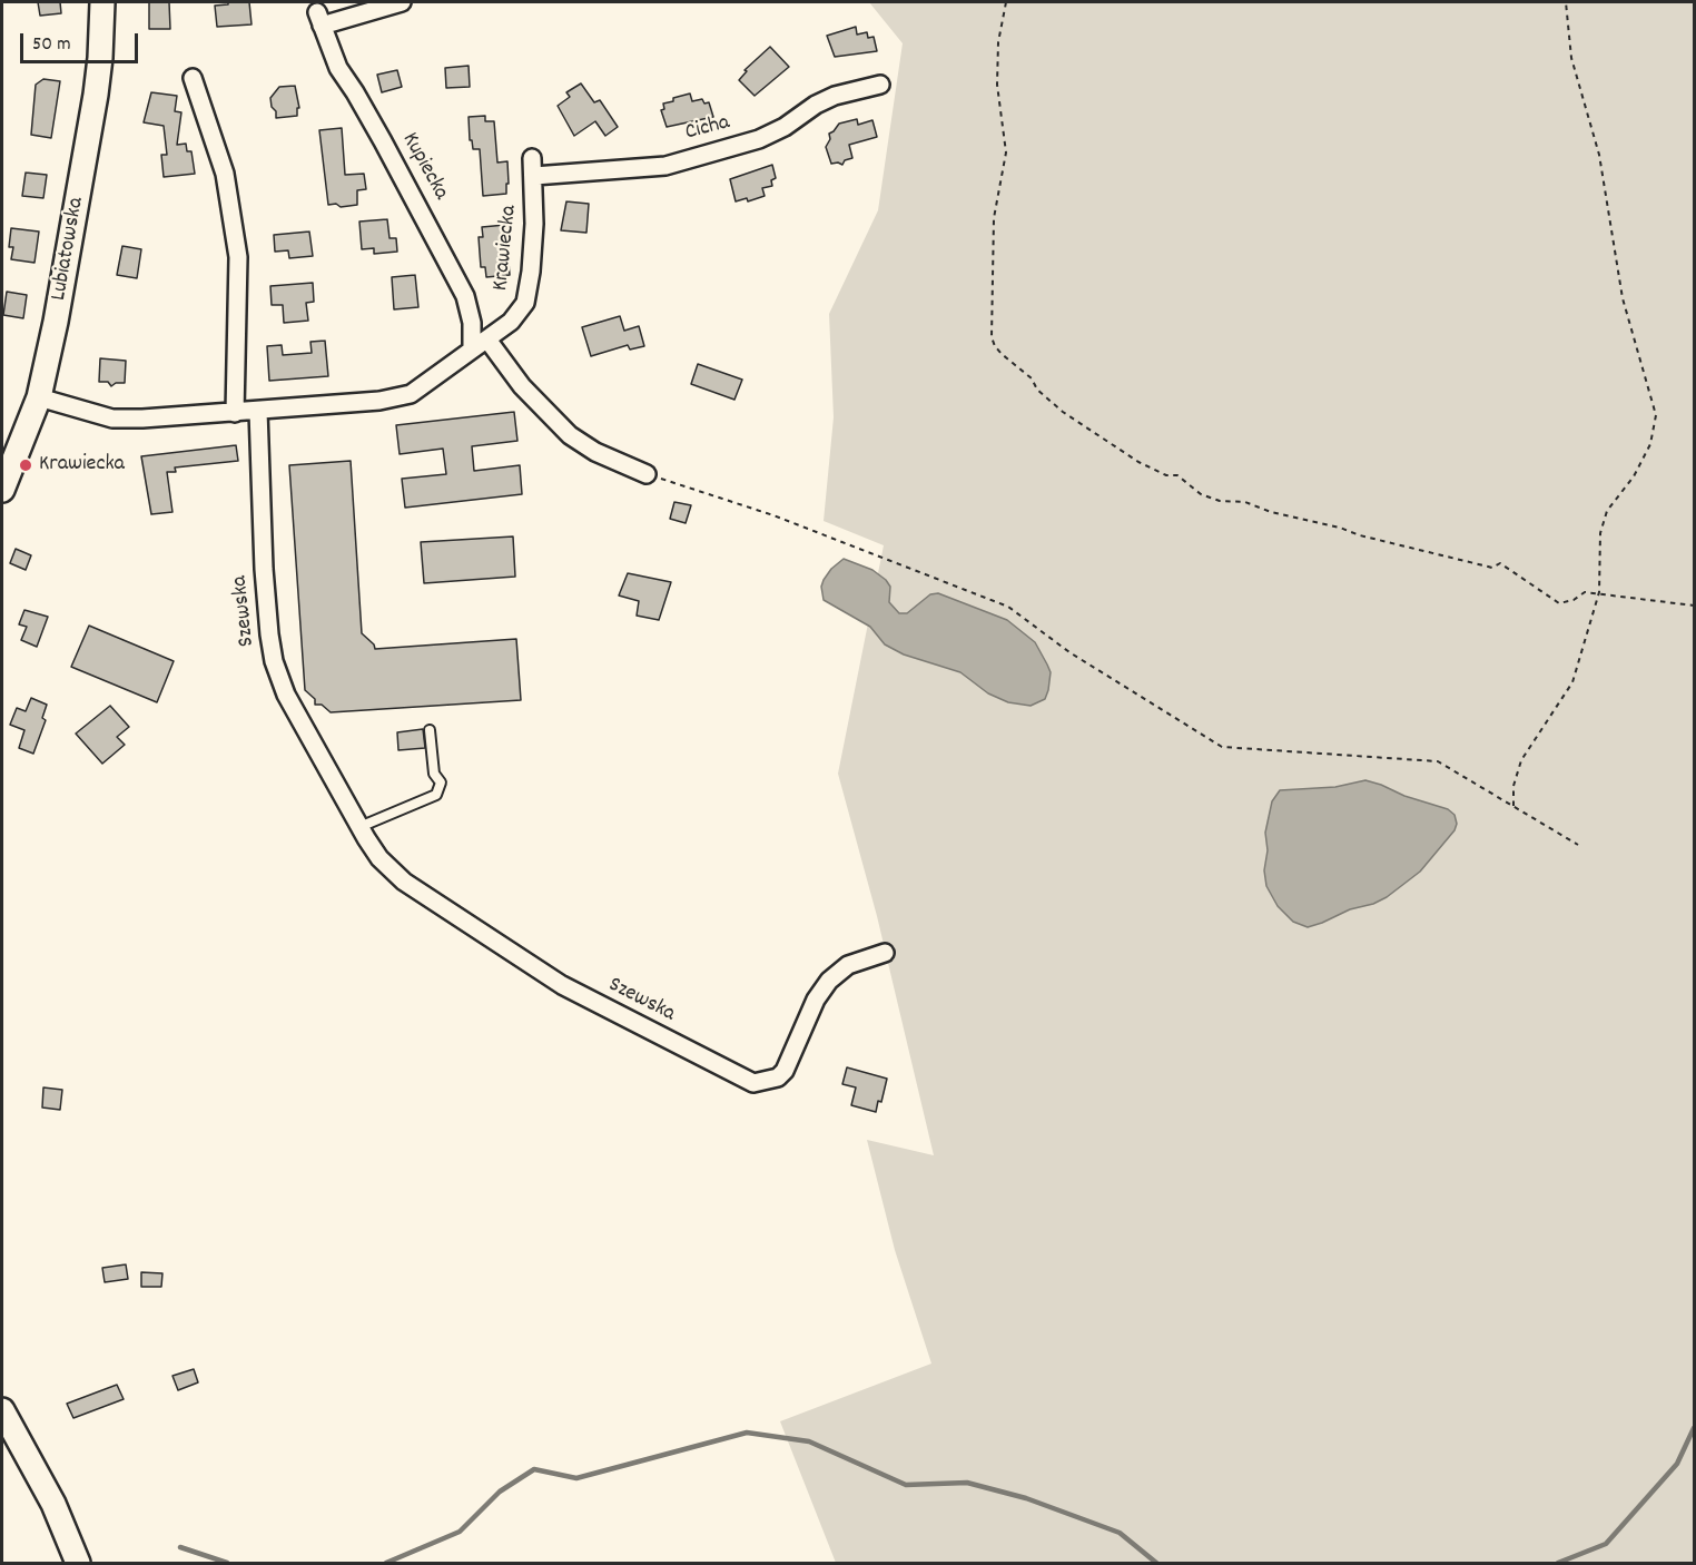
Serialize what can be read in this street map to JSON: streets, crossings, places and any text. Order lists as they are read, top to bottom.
{
  "streets": {
    "street": [
      "Cicha",
      "Kupiecka",
      "Krawiecka",
      "Lubiatowska",
      "Szewska"
    ]
  },
  "crossings": [
    ["Cicha", "Krawiecka"],
    ["Kupiecka", "Krawiecka"],
    ["Krawiecka", "Lubiatowska"],
    ["Krawiecka", "Szewska"]
  ],
  "places": ["Krawiecka"],
  "scale_bar": "50 m"
}
